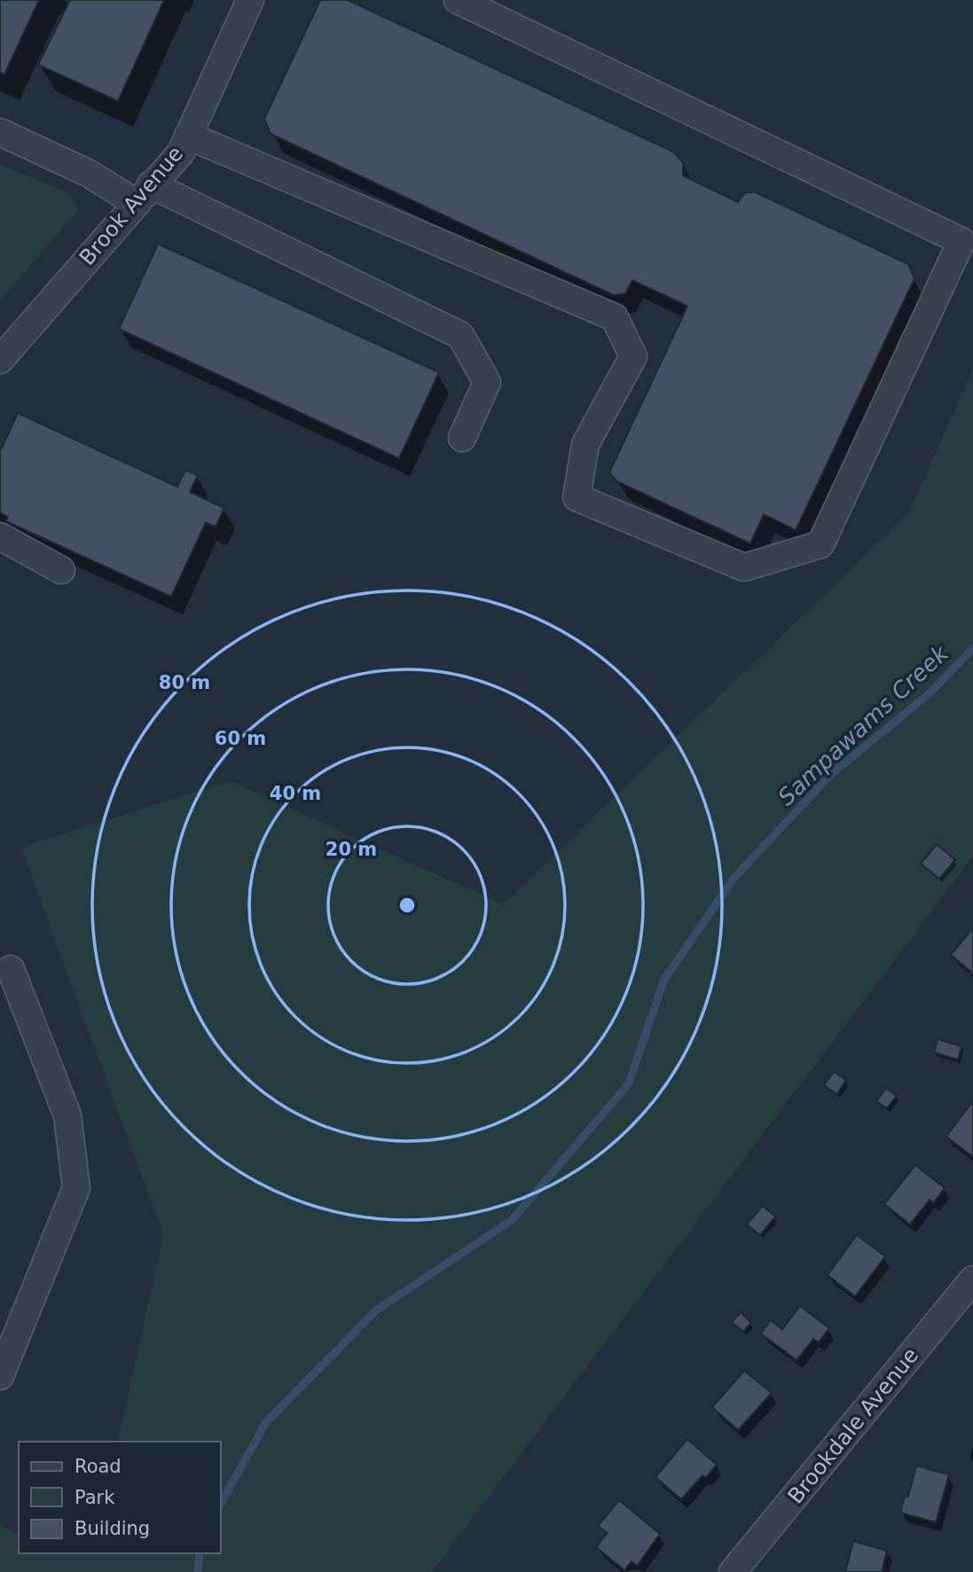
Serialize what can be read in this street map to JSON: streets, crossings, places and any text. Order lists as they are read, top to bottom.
{
  "streets": {
    "street": ["Brook Avenue", "Brookdale Avenue"]
  },
  "water": ["Sampawams Creek"],
  "legend": ["Road", "Park", "Building"],
  "rings": [
    "80 m",
    "60 m",
    "40 m",
    "20 m"
  ]
}
